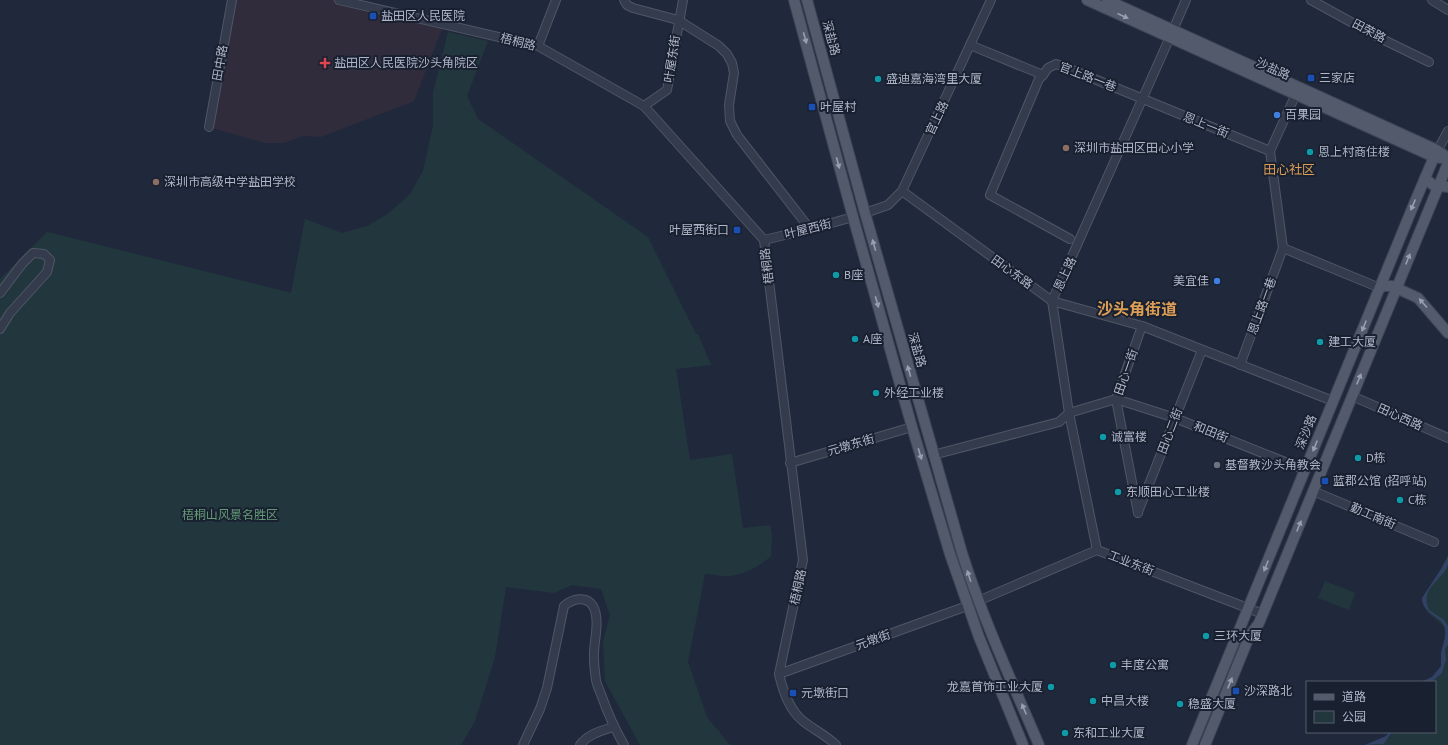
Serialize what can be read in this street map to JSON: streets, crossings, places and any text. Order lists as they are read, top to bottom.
{
  "streets": {
    "main road": ["深盐路", "沙盐路", "深沙路"],
    "street": [
      "田荣路",
      "梧桐路",
      "叶屋东街",
      "田中路",
      "官上路一巷",
      "官上路",
      "恩上一街",
      "叶屋西街",
      "田心东路",
      "恩上路",
      "恩上路一巷",
      "田心一街",
      "田心西路",
      "田心二街",
      "和田街",
      "元墩东街",
      "勤工南街",
      "工业东街",
      "元墩街"
    ]
  },
  "crossings": [
    ["深盐路", "工业东街"],
    ["梧桐路", "叶屋东街"],
    ["梧桐路", "叶屋西街"],
    ["梧桐路", "元墩东街"],
    ["梧桐路", "元墩街"],
    ["沙盐路", "恩上路"],
    ["沙盐路", "深沙路"],
    ["官上路一巷", "官上路"],
    ["官上路一巷", "恩上一街"],
    ["官上路一巷", "恩上路"],
    ["官上路", "田心东路"],
    ["恩上一街", "恩上路"],
    ["恩上一街", "恩上路一巷"],
    ["田心东路", "恩上路"],
    ["田心东路", "恩上路一巷"],
    ["田心东路", "田心一街"],
    ["田心东路", "田心二街"],
    ["田心东路", "深沙路"],
    ["恩上路", "工业东街"],
    ["田心一街", "田心二街"],
    ["田心一街", "和田街"],
    ["田心二街", "和田街"],
    ["和田街", "深沙路"],
    ["深沙路", "工业东街"]
  ],
  "one_way": ["深沙路"],
  "districts": ["田心社区", "沙头角街道"],
  "parks": ["梧桐山风景名胜区"],
  "places": {
    "transit": [
      "盐田区人民医院",
      "三家店",
      "叶屋村",
      "叶屋西街口",
      "蓝郡公馆 (招呼站)",
      "沙深路北",
      "元墩街口"
    ],
    "health": ["盐田区人民医院沙头角院区"],
    "other": [
      "盛迪嘉海湾里大厦",
      "百果园",
      "深圳市盐田区田心小学",
      "恩上村商住楼",
      "深圳市高级中学盐田学校",
      "B座",
      "美宜佳",
      "A座",
      "建工大厦",
      "外经工业楼",
      "诚富楼",
      "D栋",
      "基督教沙头角教会",
      "东顺田心工业楼",
      "C栋",
      "三环大厦",
      "丰度公寓",
      "龙嘉首饰工业大厦",
      "中昌大楼",
      "稳盛大厦",
      "东和工业大厦"
    ]
  },
  "legend": ["道路", "公园"]
}
